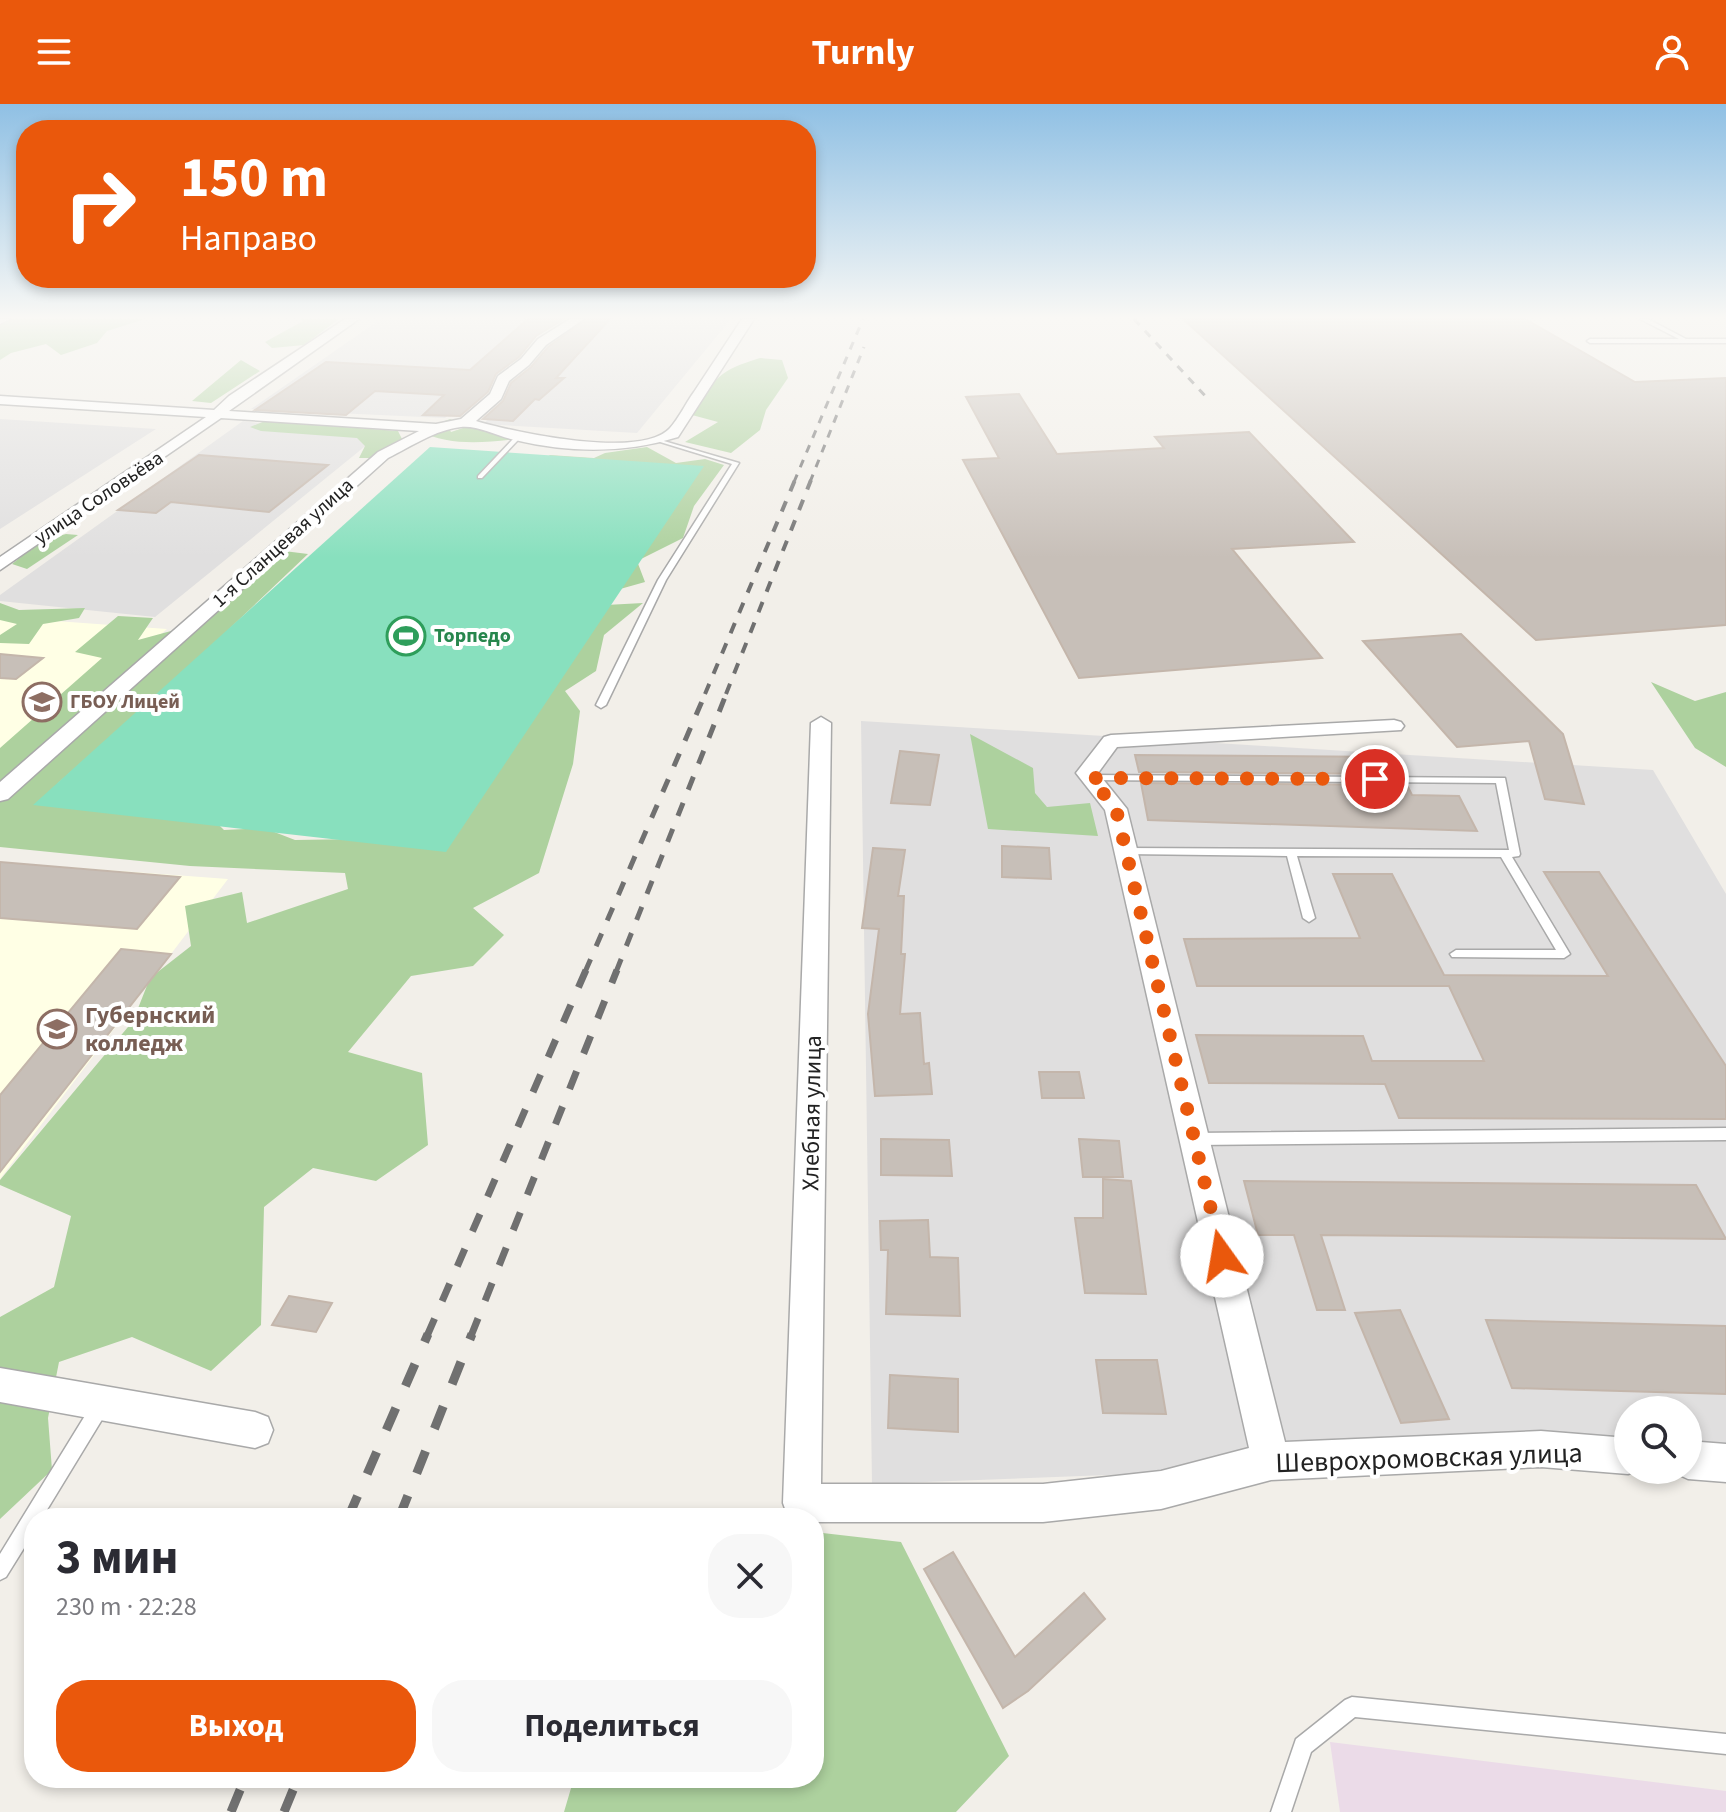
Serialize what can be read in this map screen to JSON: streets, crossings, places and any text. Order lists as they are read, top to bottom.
{
  "streets": {
    "street": [
      "улица Соловьёва",
      "1-я Сланцевая улица",
      "Хлебная улица",
      "Шеврохромовская улица"
    ]
  },
  "crossings": [
    ["Хлебная улица", "Шеврохромовская улица"]
  ],
  "places": {
    "sports": ["Торпедо"],
    "school or university": ["ГБОУ Лицей", "Губернский колледж"]
  },
  "page": {
    "header": "Turnly",
    "turn": ["150 m", "Направо"],
    "heading": ["3 мин", "230 m · 22:28"],
    "buttons": ["Выход", "Поделиться"]
  }
}
